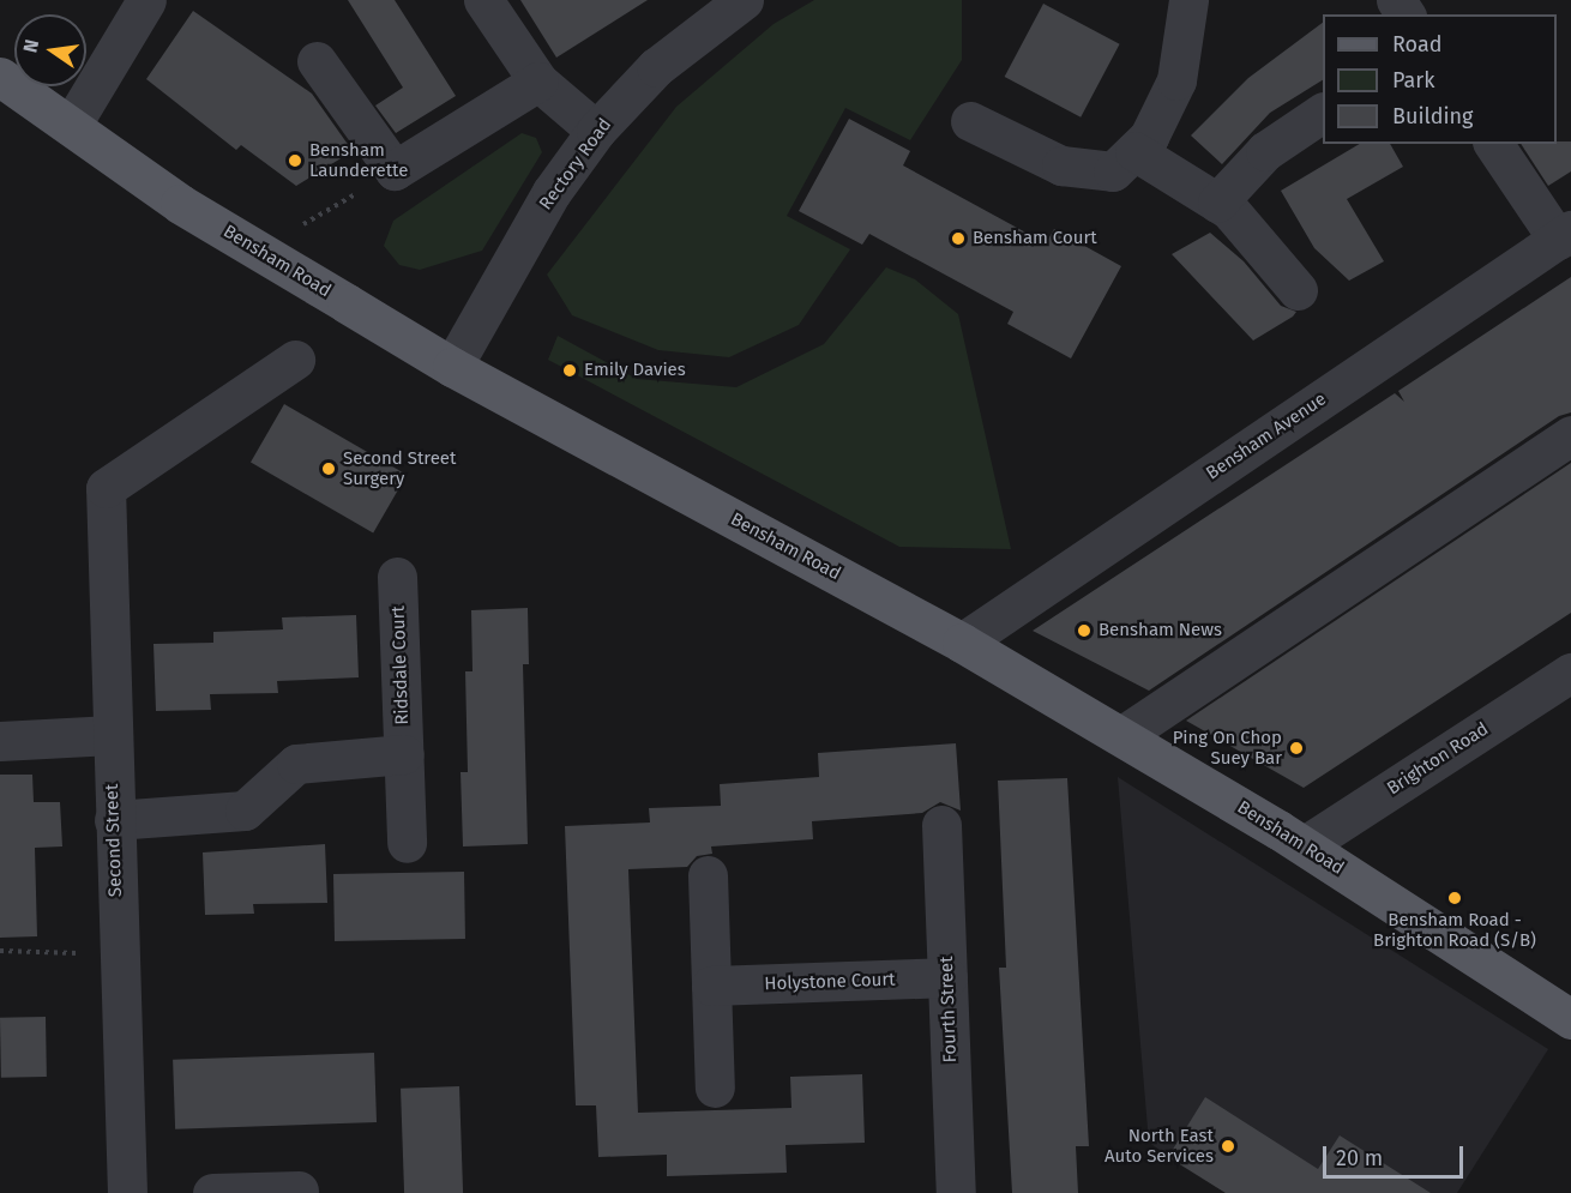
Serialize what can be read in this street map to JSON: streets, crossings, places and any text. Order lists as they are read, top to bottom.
{
  "streets": {
    "main road": ["Bensham Road"],
    "street": [
      "Rectory Road",
      "Bensham Avenue",
      "Ridsdale Court",
      "Brighton Road",
      "Second Street",
      "Holystone Court",
      "Fourth Street"
    ]
  },
  "crossings": [
    ["Rectory Road", "Bensham Road"],
    ["Bensham Road", "Bensham Avenue"],
    ["Bensham Road", "Brighton Road"],
    ["Holystone Court", "Fourth Street"]
  ],
  "places": [
    "Bensham Launderette",
    "Bensham Court",
    "Emily Davies",
    "Second Street Surgery",
    "Bensham News",
    "Ping On Chop Suey Bar",
    "Bensham Road - Brighton Road (S/B)",
    "North East Auto Services"
  ],
  "legend": ["Road", "Park", "Building"],
  "scale_bar": "20 m",
  "north": "left"
}
